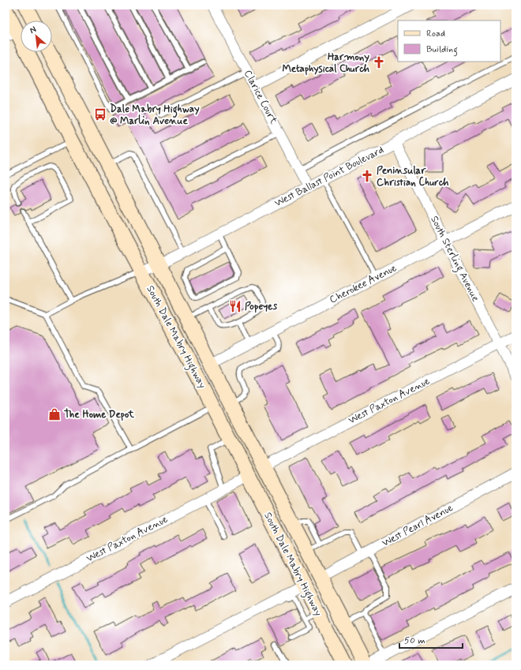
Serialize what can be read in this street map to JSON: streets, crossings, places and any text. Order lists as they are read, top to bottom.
{
  "streets": {
    "main road": ["South Dale Mabry Highway"],
    "street": [
      "Clarice Court",
      "West Ballast Point Boulevard",
      "South Sterling Avenue",
      "Cherokee Avenue",
      "West Paxton Avenue",
      "West Pearl Avenue"
    ]
  },
  "crossings": [
    ["Clarice Court", "West Ballast Point Boulevard"],
    ["West Ballast Point Boulevard", "South Sterling Avenue"],
    ["West Ballast Point Boulevard", "South Dale Mabry Highway"],
    ["South Sterling Avenue", "Cherokee Avenue"],
    ["South Sterling Avenue", "West Paxton Avenue"],
    ["Cherokee Avenue", "South Dale Mabry Highway"],
    ["South Dale Mabry Highway", "West Paxton Avenue"],
    ["South Dale Mabry Highway", "West Pearl Avenue"]
  ],
  "places": {
    "church": ["Harmony Metaphysical Church", "Peninsular Christian Church"],
    "bus stop": ["Dale Mabry Highway @ Marlin Avenue"],
    "restaurant": ["Popeyes"],
    "shop": ["The Home Depot"]
  },
  "legend": ["Road", "Building"],
  "scale_bar": "50 m",
  "north": "top left"
}
